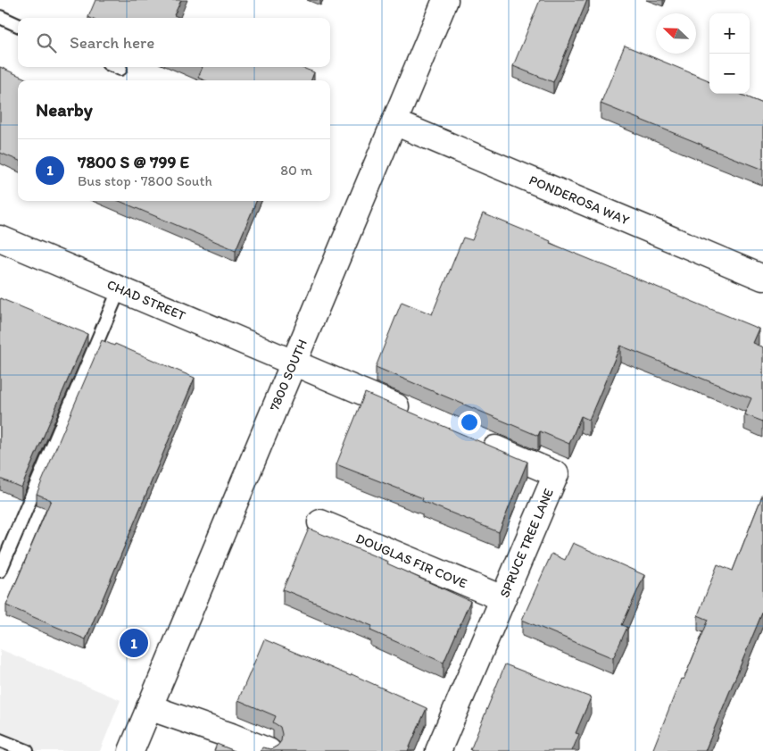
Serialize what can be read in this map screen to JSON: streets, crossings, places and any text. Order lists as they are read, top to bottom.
{
  "streets": {
    "street": [
      "PONDEROSA WAY",
      "CHAD STREET",
      "7800 SOUTH",
      "SPRUCE TREE LANE",
      "DOUGLAS FIR COVE"
    ]
  },
  "crossings": [
    ["PONDEROSA WAY", "7800 SOUTH"],
    ["CHAD STREET", "7800 SOUTH"],
    ["SPRUCE TREE LANE", "DOUGLAS FIR COVE"]
  ],
  "north": "top left",
  "page": {
    "map_buttons": ["+", "−"],
    "search": "Search here",
    "heading": "Nearby",
    "list": [
      {
        "mark": "1",
        "name": "7800 S @ 799 E",
        "note": "Bus stop · 7800 South",
        "value": "80 m"
      }
    ],
    "pins": "1"
  }
}
